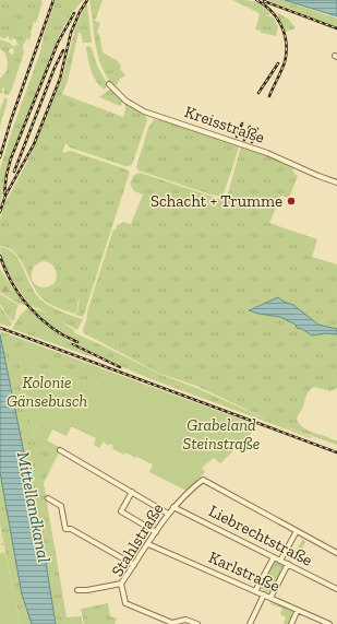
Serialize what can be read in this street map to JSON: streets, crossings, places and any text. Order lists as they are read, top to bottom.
{
  "streets": {
    "street": [
      "Kreisstraße",
      "Liebrechtstraße",
      "Stahlstraße",
      "Karlstraße"
    ]
  },
  "crossings": [
    ["Liebrechtstraße", "Stahlstraße"],
    ["Stahlstraße", "Karlstraße"]
  ],
  "water": ["Mittellandkanal"],
  "parks": ["Kolonie Gänsebusch", "Grabeland Steinstraße"],
  "places": ["Schacht + Trumme"]
}
